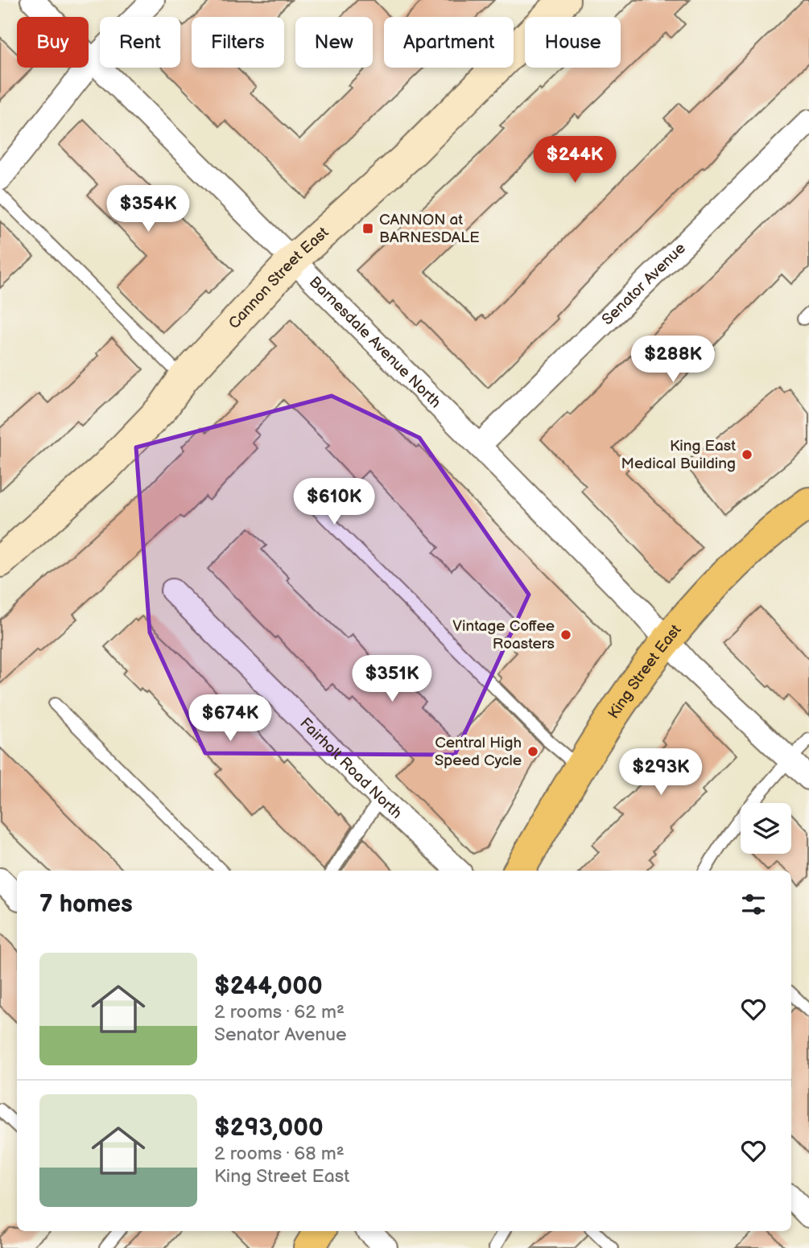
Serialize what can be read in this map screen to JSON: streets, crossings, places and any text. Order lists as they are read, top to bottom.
{
  "streets": {
    "main road": ["Cannon Street East", "King Street East"],
    "street": ["Senator Avenue", "Barnesdale Avenue North", "Fairholt Road North"]
  },
  "crossings": [
    ["Cannon Street East", "Barnesdale Avenue North"],
    ["Senator Avenue", "Barnesdale Avenue North"],
    ["Barnesdale Avenue North", "King Street East"]
  ],
  "places": {
    "transit": ["CANNON at BARNESDALE"],
    "other": ["King East Medical Building", "Vintage Coffee Roasters", "Central High Speed Cycle"]
  },
  "page": {
    "chip": [
      "Buy",
      "Rent",
      "Filters",
      "New",
      "Apartment",
      "House"
    ],
    "price": [
      "$244K",
      "$354K",
      "$288K",
      "$610K",
      "$351K",
      "$674K",
      "$293K"
    ],
    "heading": "7 homes",
    "list": [
      {
        "name": "$244,000",
        "note": "2 rooms · 62 m² · Senator Avenue"
      },
      {
        "name": "$293,000",
        "note": "2 rooms · 68 m² · King Street East"
      }
    ]
  }
}
